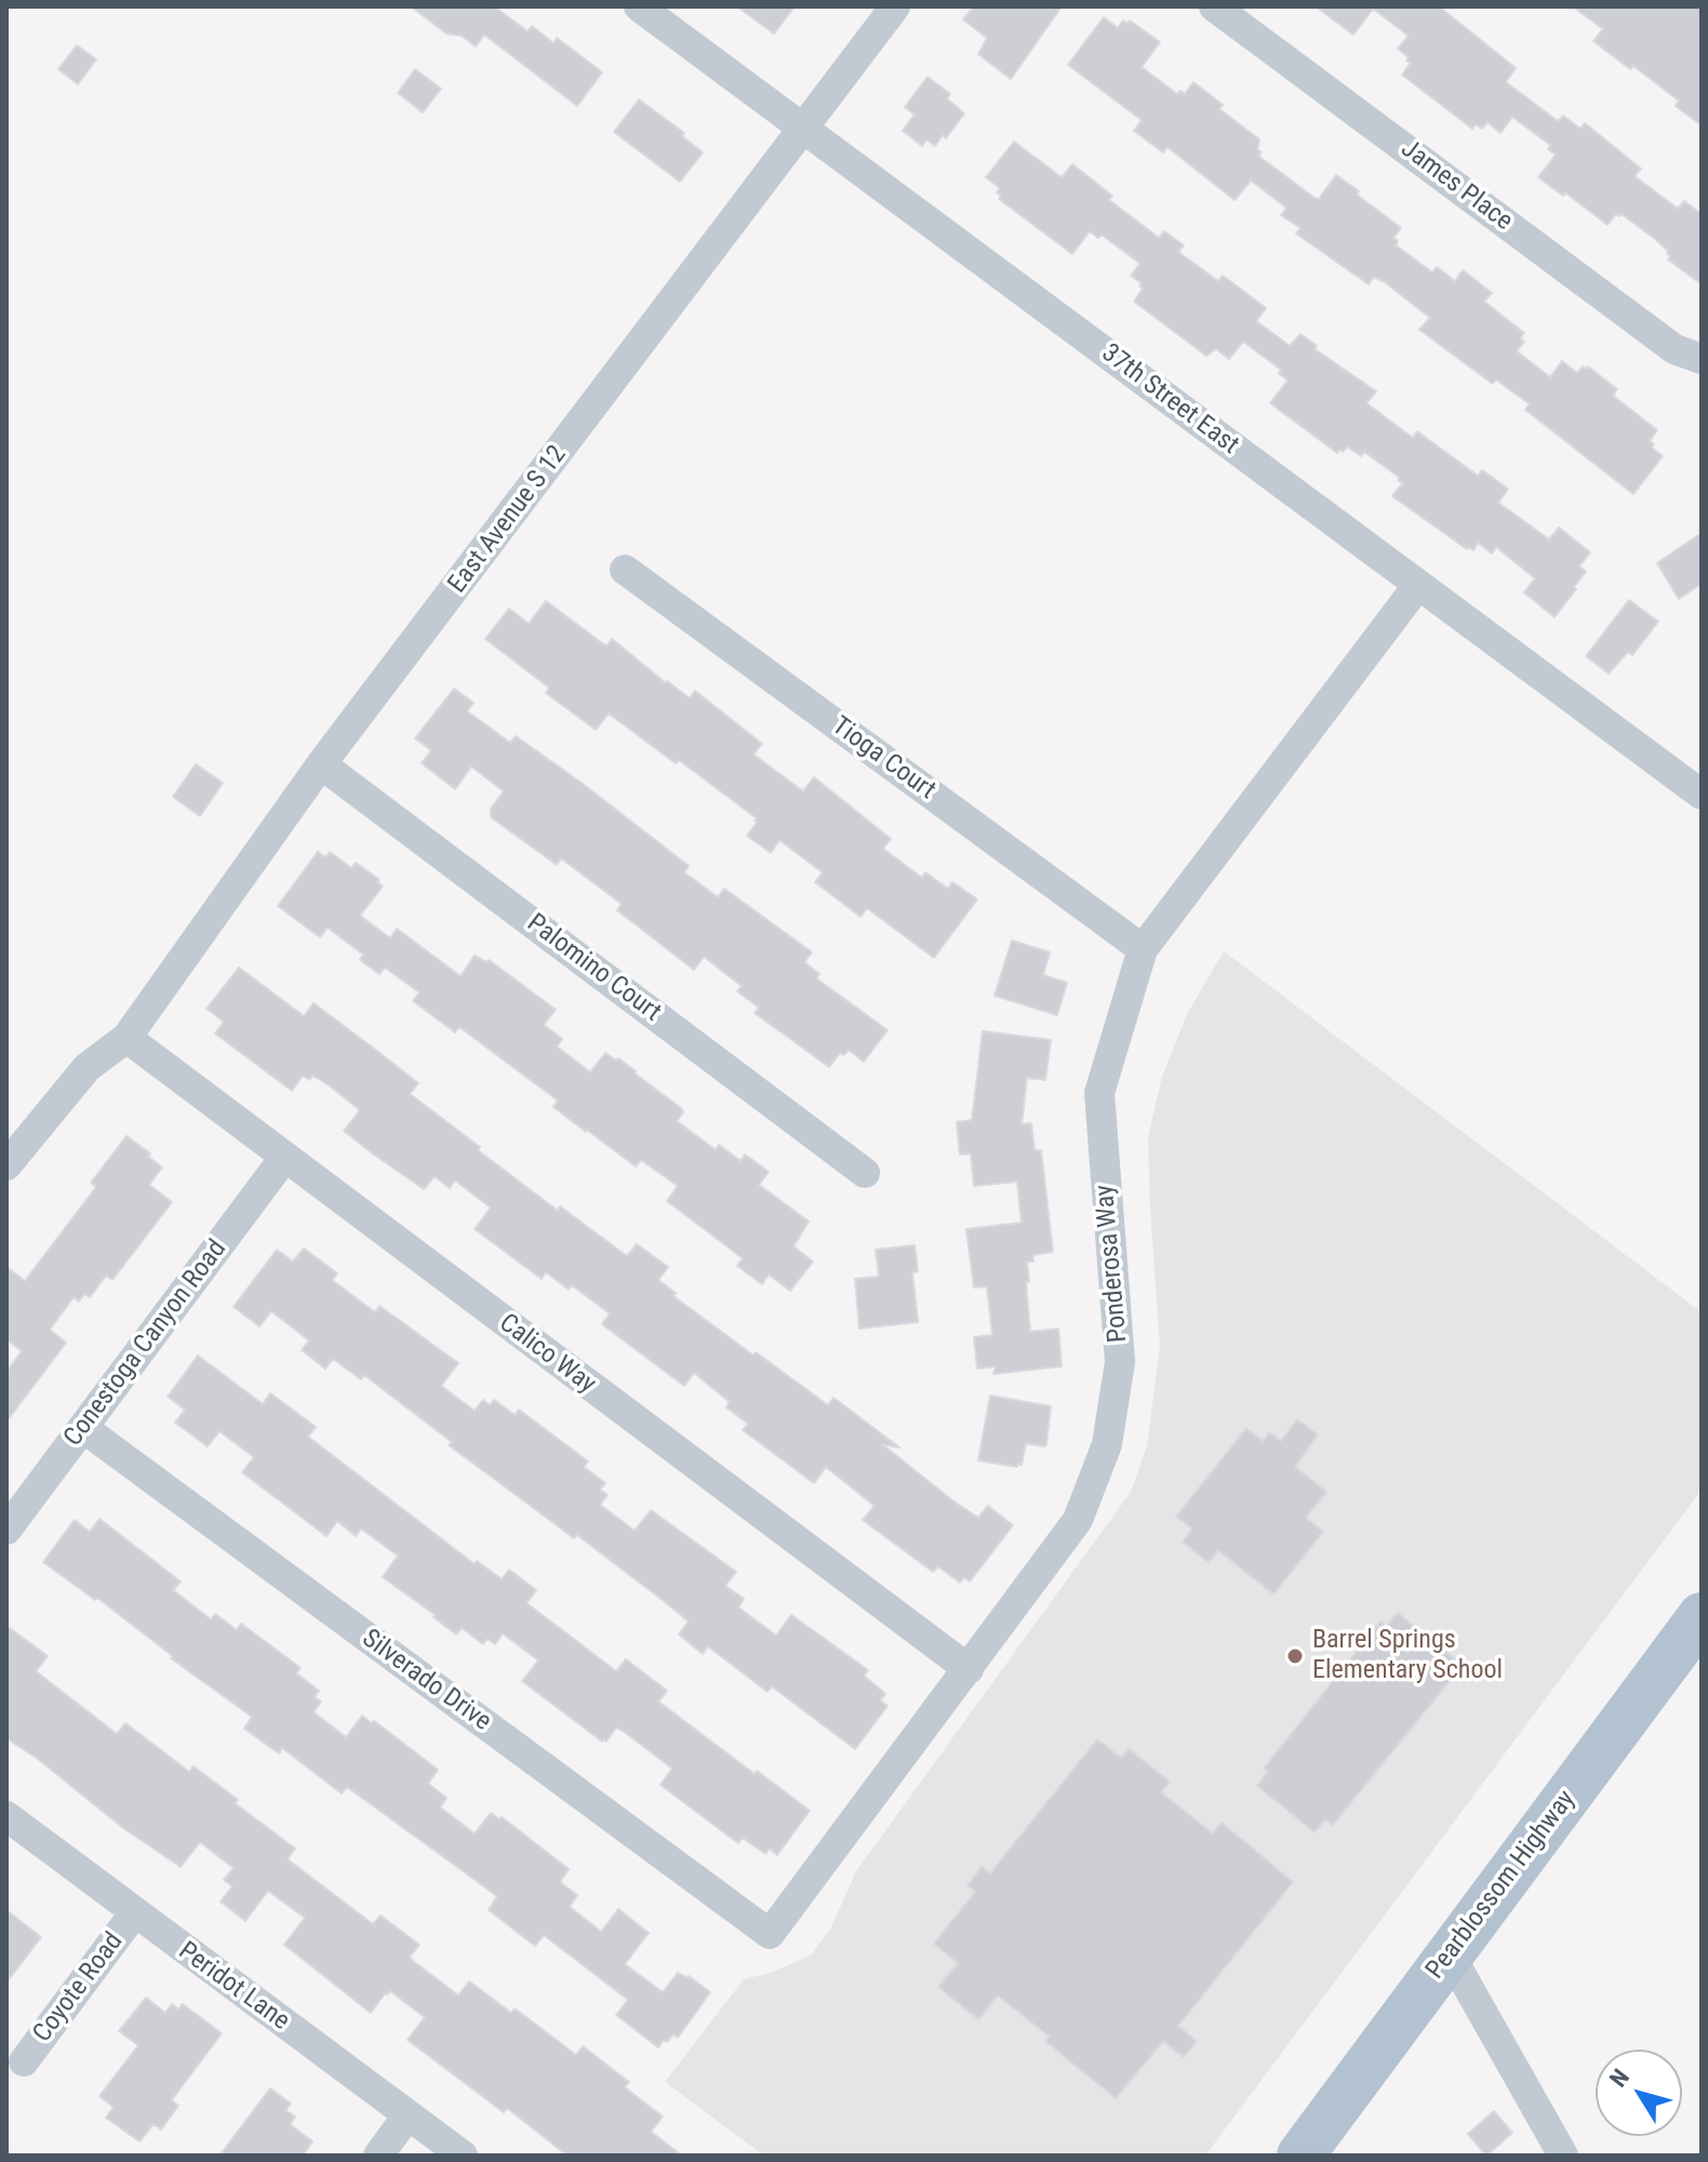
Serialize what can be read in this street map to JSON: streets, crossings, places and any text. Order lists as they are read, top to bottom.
{
  "streets": {
    "main road": ["Pearblossom Highway"],
    "street": [
      "James Place",
      "37th Street East",
      "East Avenue S 12",
      "Tioga Court",
      "Palomino Court",
      "Ponderosa Way",
      "Conestoga Canyon Road",
      "Calico Way",
      "Silverado Drive",
      "Peridot Lane",
      "Coyote Road"
    ]
  },
  "crossings": [
    ["37th Street East", "East Avenue S 12"],
    ["37th Street East", "Ponderosa Way"],
    ["East Avenue S 12", "Palomino Court"],
    ["East Avenue S 12", "Calico Way"],
    ["Tioga Court", "Ponderosa Way"],
    ["Ponderosa Way", "Calico Way"],
    ["Ponderosa Way", "Silverado Drive"],
    ["Conestoga Canyon Road", "Calico Way"],
    ["Conestoga Canyon Road", "Silverado Drive"],
    ["Peridot Lane", "Coyote Road"]
  ],
  "places": ["Barrel Springs Elementary School"],
  "north": "top left"
}
